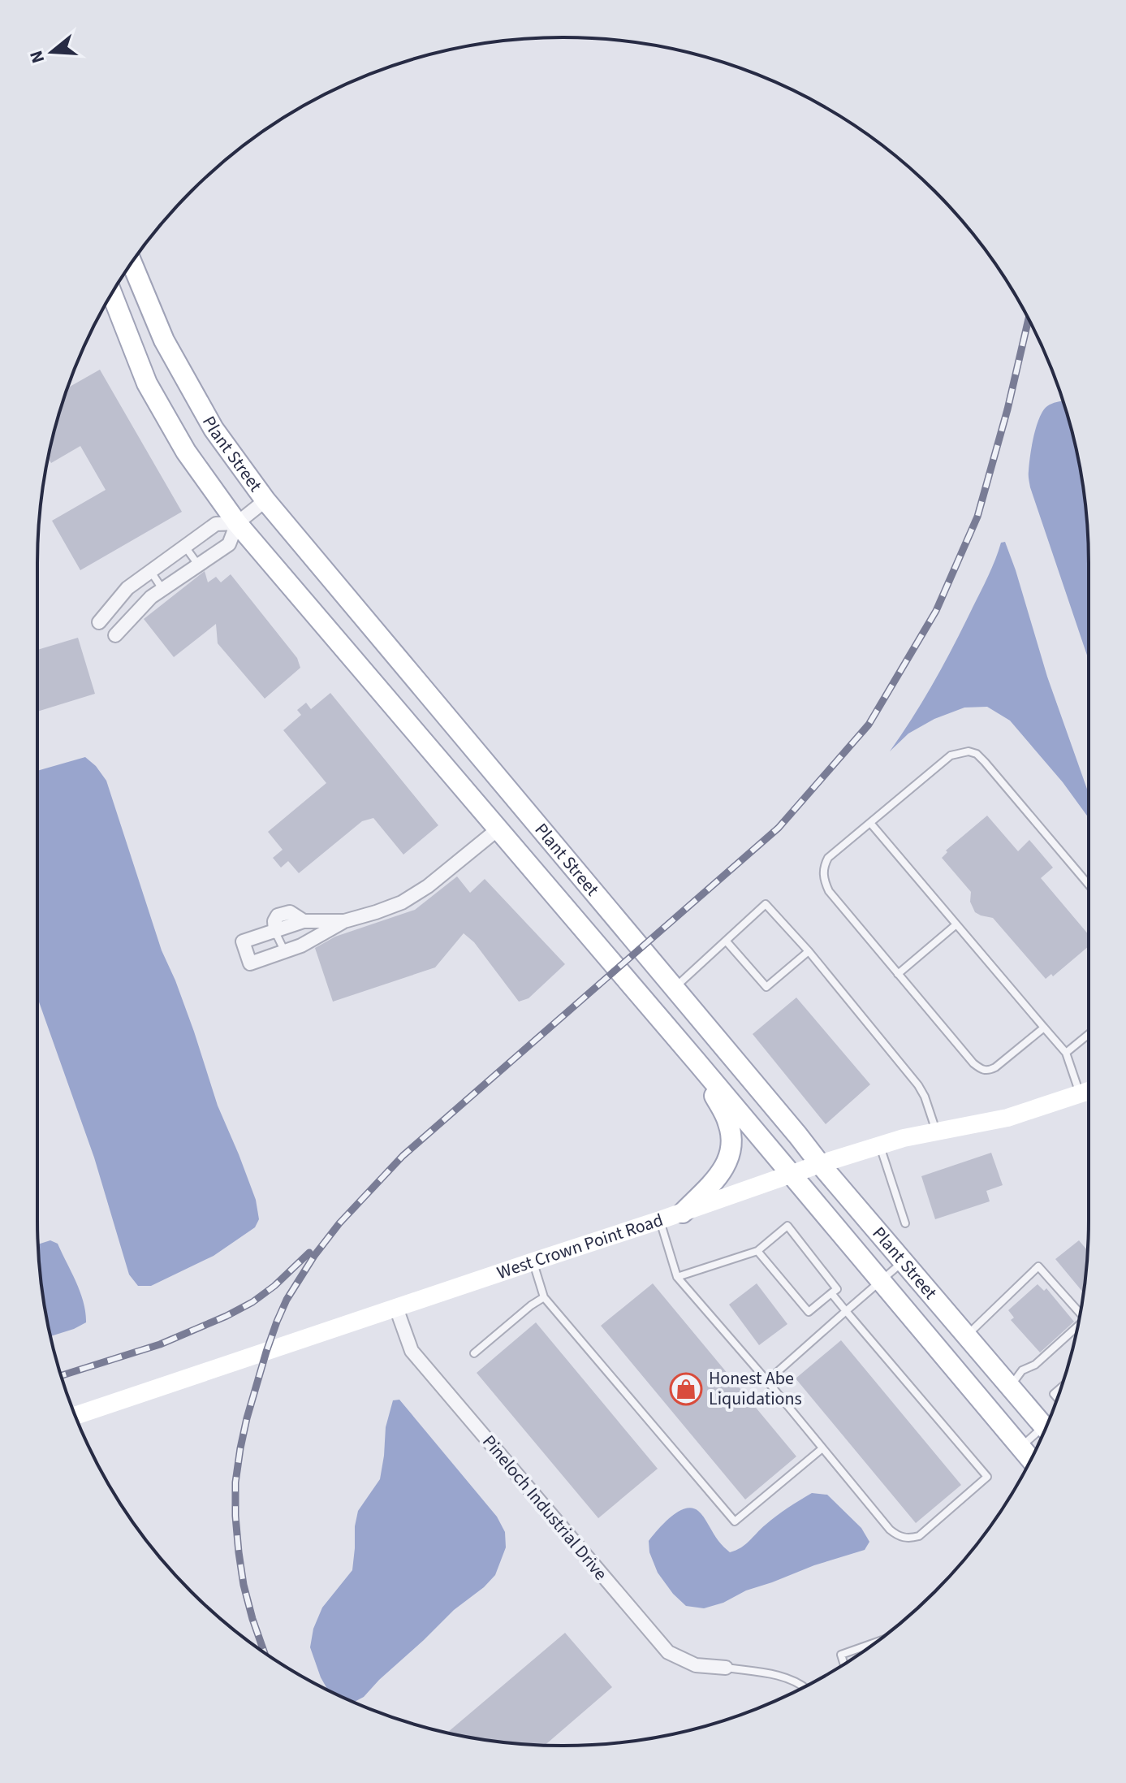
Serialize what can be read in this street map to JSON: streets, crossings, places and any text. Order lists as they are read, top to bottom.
{
  "streets": {
    "main road": ["Plant Street"],
    "street": ["West Crown Point Road", "Pineloch Industrial Drive"]
  },
  "crossings": [
    ["Plant Street", "West Crown Point Road"],
    ["West Crown Point Road", "Pineloch Industrial Drive"]
  ],
  "places": {
    "shop": ["Honest Abe Liquidations"]
  },
  "north": "left"
}
